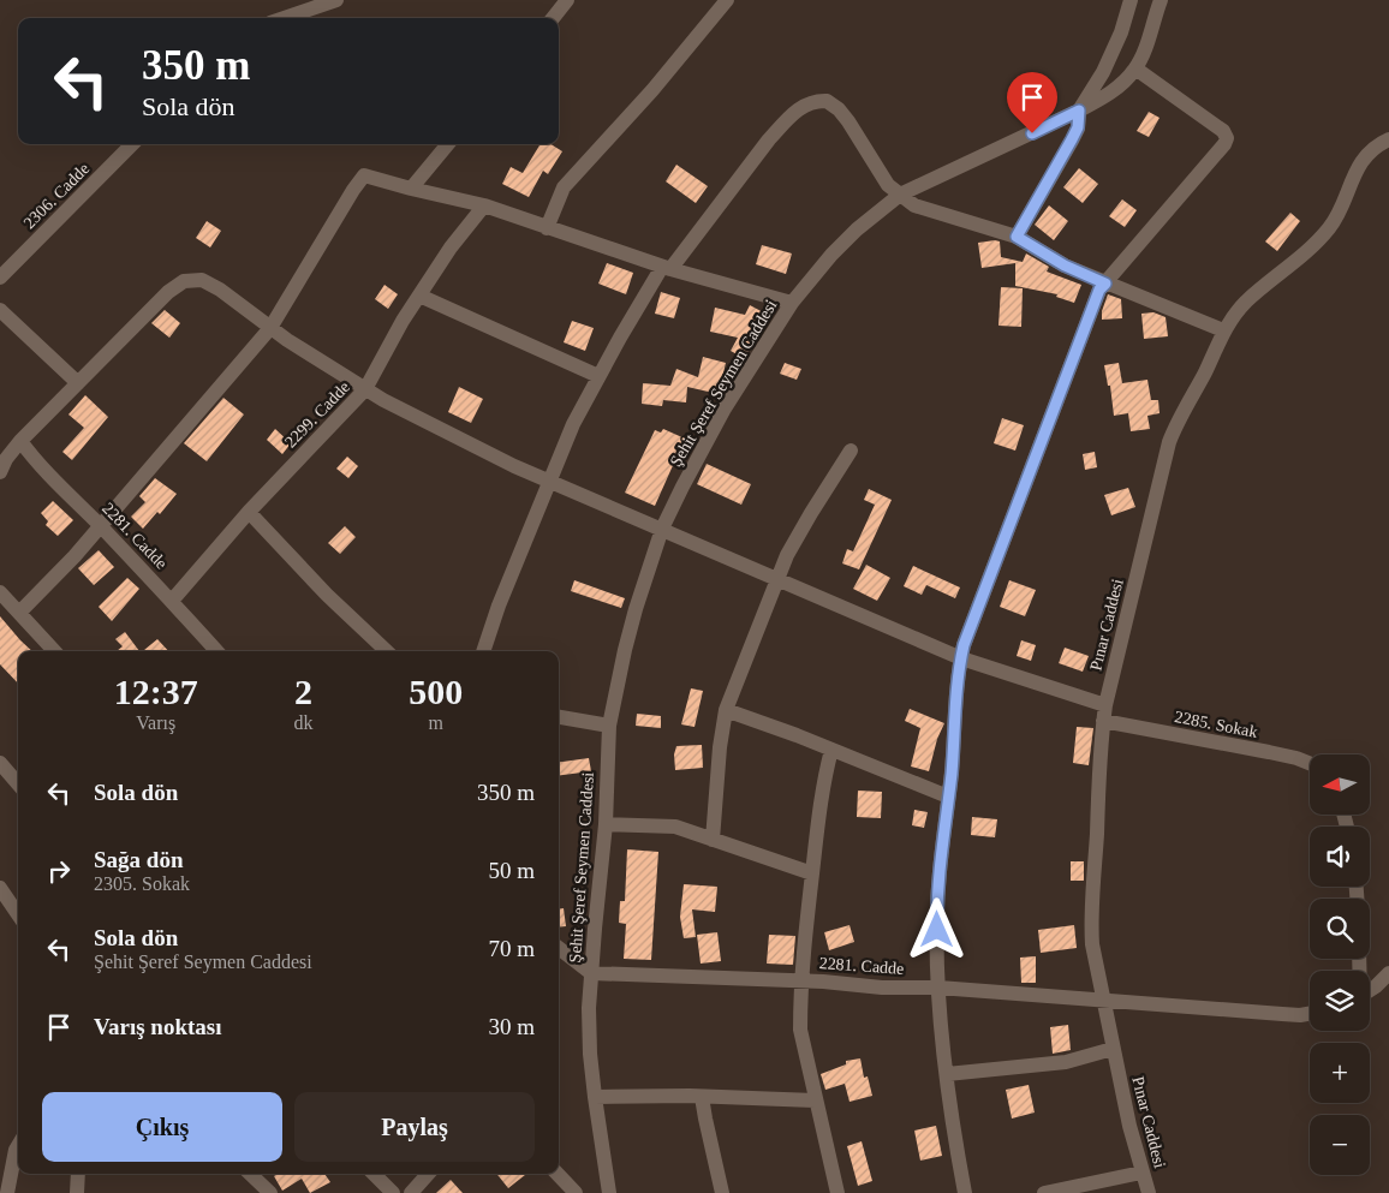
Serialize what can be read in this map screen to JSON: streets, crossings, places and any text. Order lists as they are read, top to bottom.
{
  "streets": {
    "street": [
      "2306. Cadde",
      "Şehit Şeref Seymen Caddesi",
      "2299. Cadde",
      "2281. Cadde",
      "Pınar Caddesi",
      "2285. Sokak"
    ]
  },
  "crossings": [
    ["Şehit Şeref Seymen Caddesi", "2281. Cadde"],
    ["Şehit Şeref Seymen Caddesi", "2285. Sokak"],
    ["2299. Cadde", "2281. Cadde"],
    ["2299. Cadde", "2285. Sokak"],
    ["2281. Cadde", "Pınar Caddesi"],
    ["2281. Cadde", "2285. Sokak"],
    ["Pınar Caddesi", "2285. Sokak"]
  ],
  "north": "left",
  "page": {
    "turn": ["350 m", "Sola dön"],
    "eta": [
      "12:37",
      "Varış",
      "2",
      "dk",
      "500",
      "m"
    ],
    "list": [
      {
        "name": "Sola dön",
        "value": "350 m"
      },
      {
        "name": "Sağa dön",
        "note": "2305. Sokak",
        "value": "50 m"
      },
      {
        "name": "Sola dön",
        "note": "Şehit Şeref Seymen Caddesi",
        "value": "70 m"
      },
      {
        "name": "Varış noktası",
        "value": "30 m"
      }
    ],
    "map_buttons": ["+", "−"],
    "buttons": ["Çıkış", "Paylaş"]
  }
}
